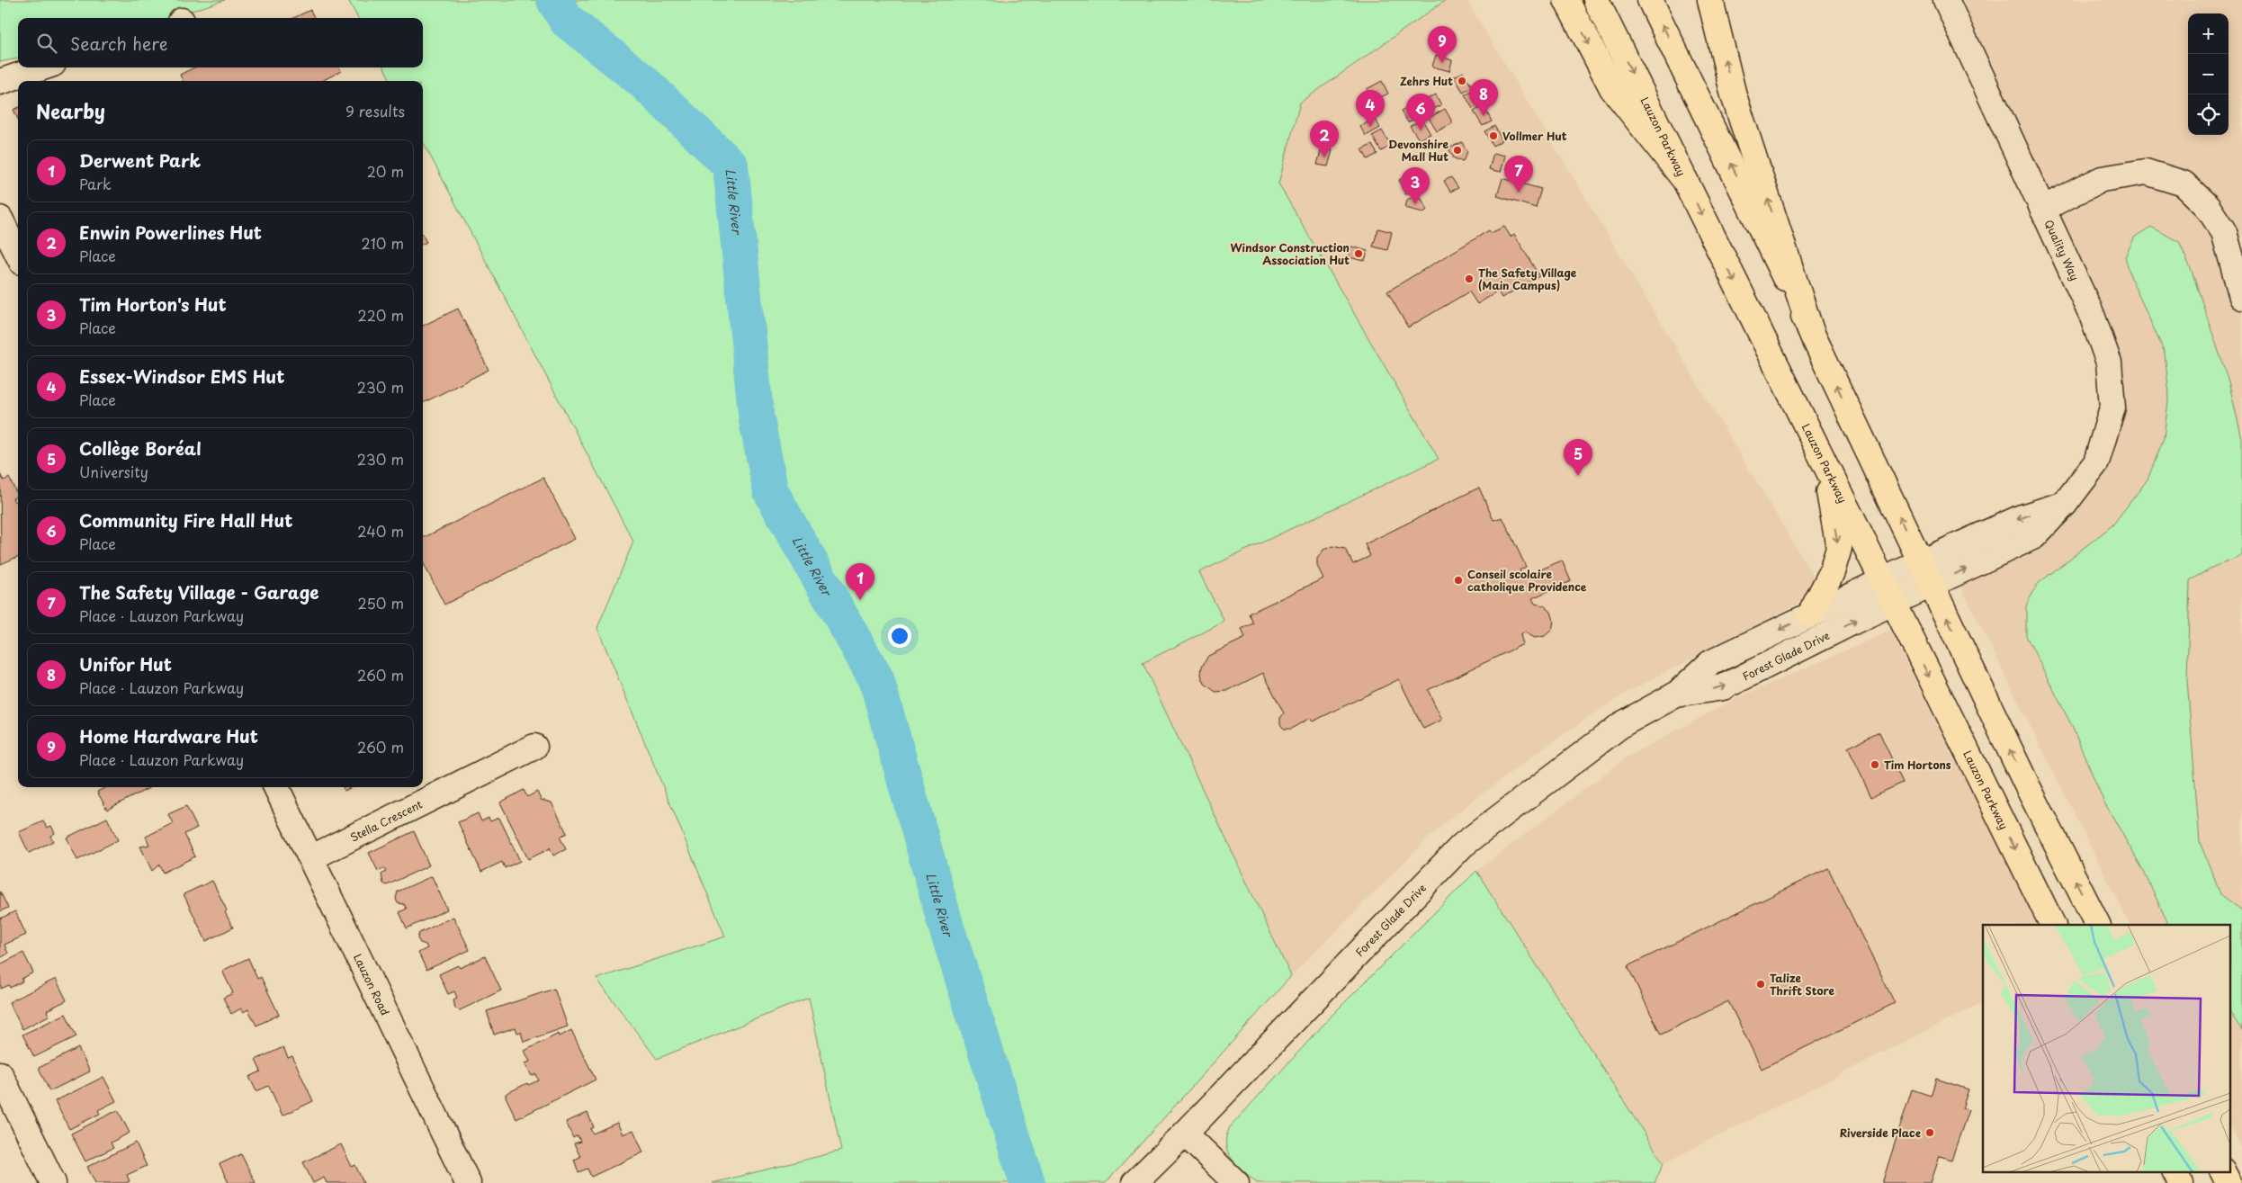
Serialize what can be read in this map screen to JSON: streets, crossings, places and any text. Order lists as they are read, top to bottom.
{
  "streets": {
    "main road": ["Lauzon Parkway"],
    "street": [
      "Quality Way",
      "Forest Glade Drive",
      "Stella Crescent",
      "Lauzon Road"
    ]
  },
  "crossings": [
    ["Lauzon Parkway", "Quality Way"],
    ["Lauzon Parkway", "Forest Glade Drive"],
    ["Quality Way", "Forest Glade Drive"],
    ["Stella Crescent", "Lauzon Road"]
  ],
  "water": ["Little River"],
  "places": [
    "Zehrs Hut",
    "Vollmer Hut",
    "Devonshire Mall Hut",
    "Windsor Construction Association Hut",
    "The Safety Village (Main Campus)",
    "Conseil scolaire catholique Providence",
    "Tim Hortons",
    "Talize Thrift Store",
    "Riverside Place"
  ],
  "page": {
    "map_buttons": ["+", "−"],
    "search": "Search here",
    "pins": [
      "9",
      "8",
      "4",
      "6",
      "2",
      "7",
      "3",
      "5",
      "1"
    ],
    "heading": ["Nearby", "9 results"],
    "list": [
      {
        "mark": "1",
        "name": "Derwent Park",
        "note": "Park",
        "value": "20 m"
      },
      {
        "mark": "2",
        "name": "Enwin Powerlines Hut",
        "note": "Place",
        "value": "210 m"
      },
      {
        "mark": "3",
        "name": "Tim Horton's Hut",
        "note": "Place",
        "value": "220 m"
      },
      {
        "mark": "4",
        "name": "Essex-Windsor EMS Hut",
        "note": "Place",
        "value": "230 m"
      },
      {
        "mark": "5",
        "name": "Collège Boréal",
        "note": "University",
        "value": "230 m"
      },
      {
        "mark": "6",
        "name": "Community Fire Hall Hut",
        "note": "Place",
        "value": "240 m"
      },
      {
        "mark": "7",
        "name": "The Safety Village - Garage",
        "note": "Place · Lauzon Parkway",
        "value": "250 m"
      },
      {
        "mark": "8",
        "name": "Unifor Hut",
        "note": "Place · Lauzon Parkway",
        "value": "260 m"
      },
      {
        "mark": "9",
        "name": "Home Hardware Hut",
        "note": "Place · Lauzon Parkway",
        "value": "260 m"
      }
    ]
  }
}
